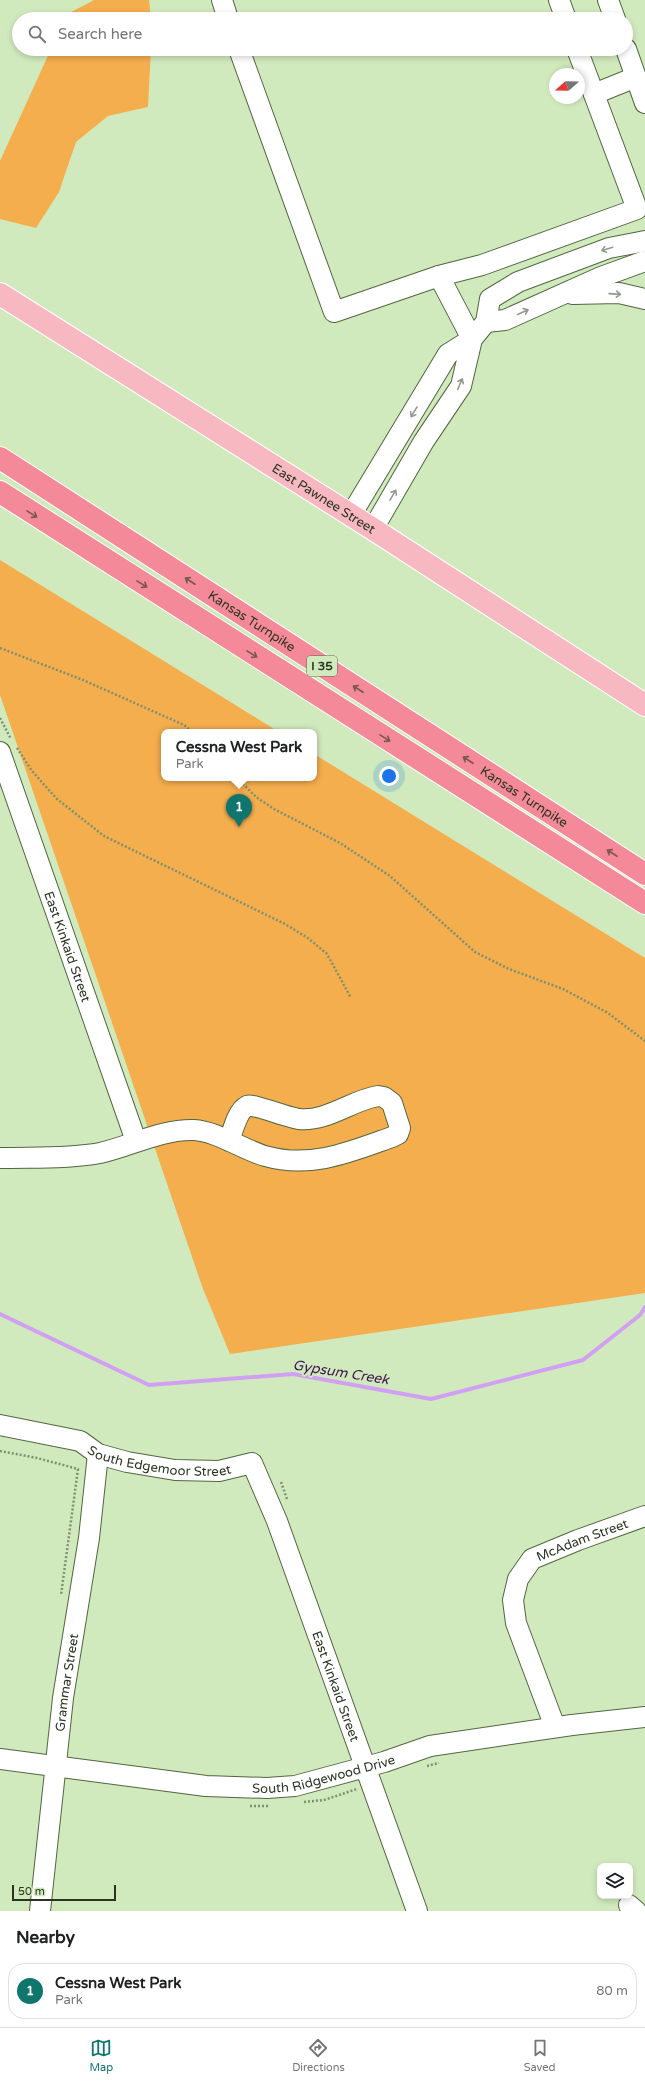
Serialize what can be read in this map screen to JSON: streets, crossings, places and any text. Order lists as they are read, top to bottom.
{
  "streets": {
    "highway": ["Kansas Turnpike", "I 35"],
    "main road": ["East Pawnee Street"],
    "street": [
      "East Kinkaid Street",
      "South Edgemoor Street",
      "McAdam Street",
      "Grammar Street",
      "South Ridgewood Drive"
    ]
  },
  "crossings": [
    ["East Kinkaid Street", "South Edgemoor Street"],
    ["East Kinkaid Street", "South Ridgewood Drive"],
    ["South Edgemoor Street", "Grammar Street"],
    ["McAdam Street", "South Ridgewood Drive"],
    ["Grammar Street", "South Ridgewood Drive"]
  ],
  "water": ["Gypsum Creek"],
  "scale_bar": "50 m",
  "north": "left",
  "page": {
    "search": "Search here",
    "popup": ["Cessna West Park", "Park"],
    "pins": "1",
    "scale": "50 m",
    "heading": "Nearby",
    "list": [
      {
        "mark": "1",
        "name": "Cessna West Park",
        "note": "Park",
        "value": "80 m"
      }
    ],
    "nav": ["Map", "Directions", "Saved"]
  }
}
